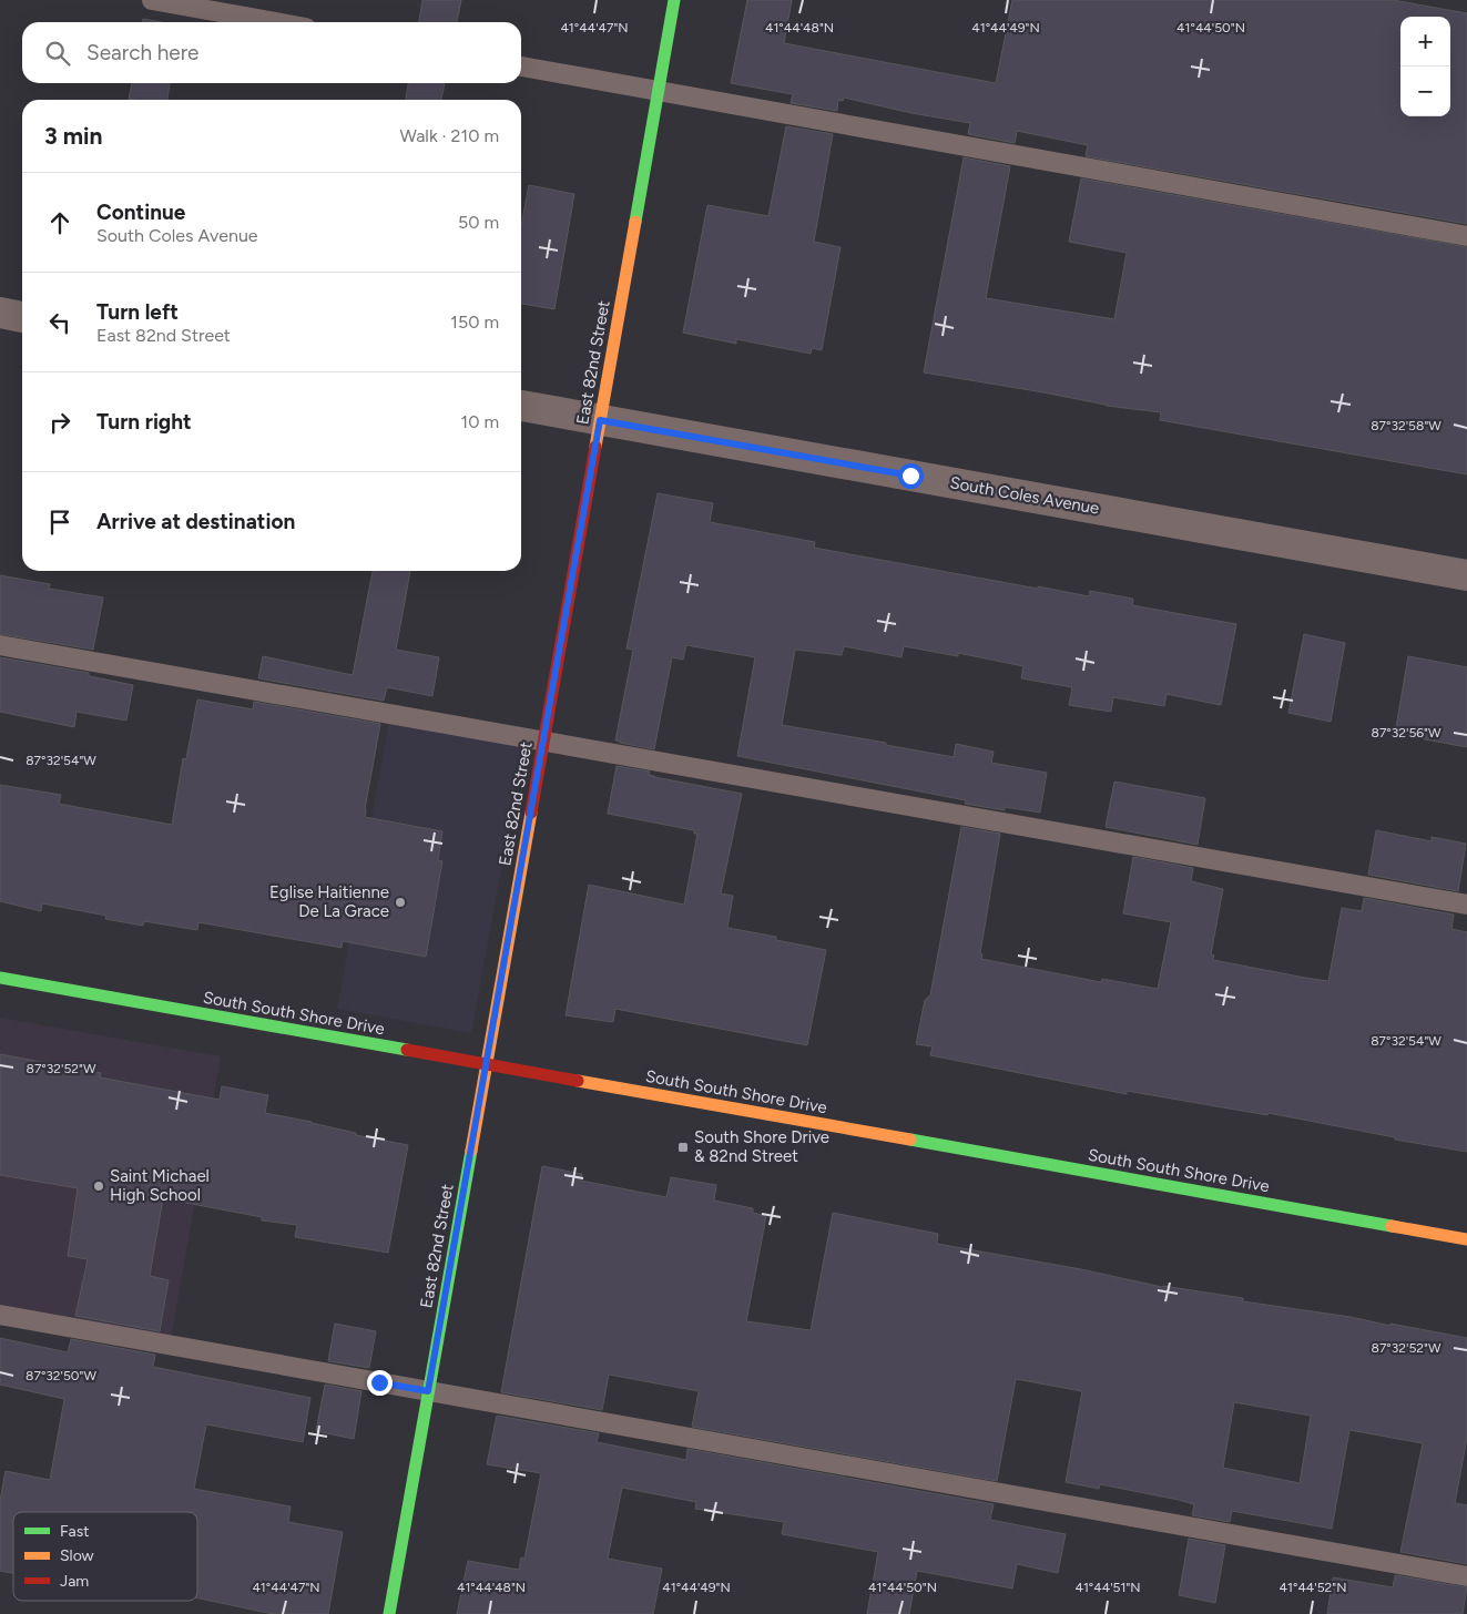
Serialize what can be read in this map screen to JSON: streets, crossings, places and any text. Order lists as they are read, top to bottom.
{
  "streets": {
    "street": ["East 82nd Street", "South Coles Avenue", "South South Shore Drive"]
  },
  "crossings": [
    ["East 82nd Street", "South Coles Avenue"],
    ["East 82nd Street", "South South Shore Drive"]
  ],
  "places": {
    "other": ["Eglise Haitienne De La Grace", "Saint Michael High School"],
    "transit": ["South Shore Drive & 82nd Street"]
  },
  "legend": ["Fast", "Slow", "Jam"],
  "page": {
    "map_buttons": ["+", "−"],
    "search": "Search here",
    "heading": ["3 min", "Walk · 210 m"],
    "list": [
      ["Continue", "South Coles Avenue", "50 m"],
      ["Turn left", "East 82nd Street", "150 m"],
      ["Turn right", "10 m"],
      "Arrive at destination"
    ]
  },
  "coordinates": [
    "41°44'47\"N",
    "41°44'48\"N",
    "41°44'49\"N",
    "41°44'50\"N",
    "87°32'58\"W",
    "87°32'56\"W",
    "87°32'54\"W",
    "87°32'52\"W",
    "87°32'50\"W",
    "41°44'51\"N",
    "41°44'52\"N"
  ]
}
